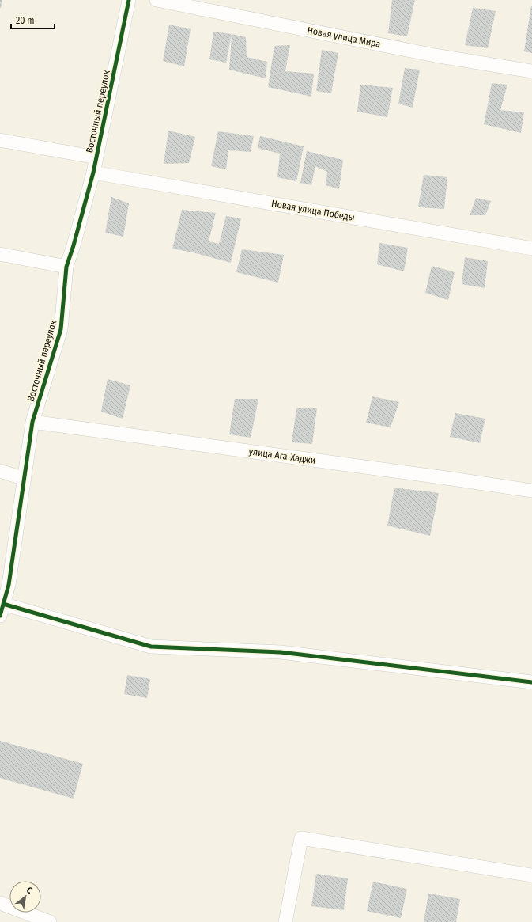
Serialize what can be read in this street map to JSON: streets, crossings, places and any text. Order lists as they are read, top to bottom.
{
  "streets": {
    "street": [
      "Новая улица Мира",
      "Восточный переулок",
      "Новая улица Победы",
      "улица Ага-Хаджи"
    ]
  },
  "crossings": [
    ["Восточный переулок", "Новая улица Победы"],
    ["Восточный переулок", "улица Ага-Хаджи"]
  ],
  "scale_bar": "20 m",
  "north": "top right"
}
